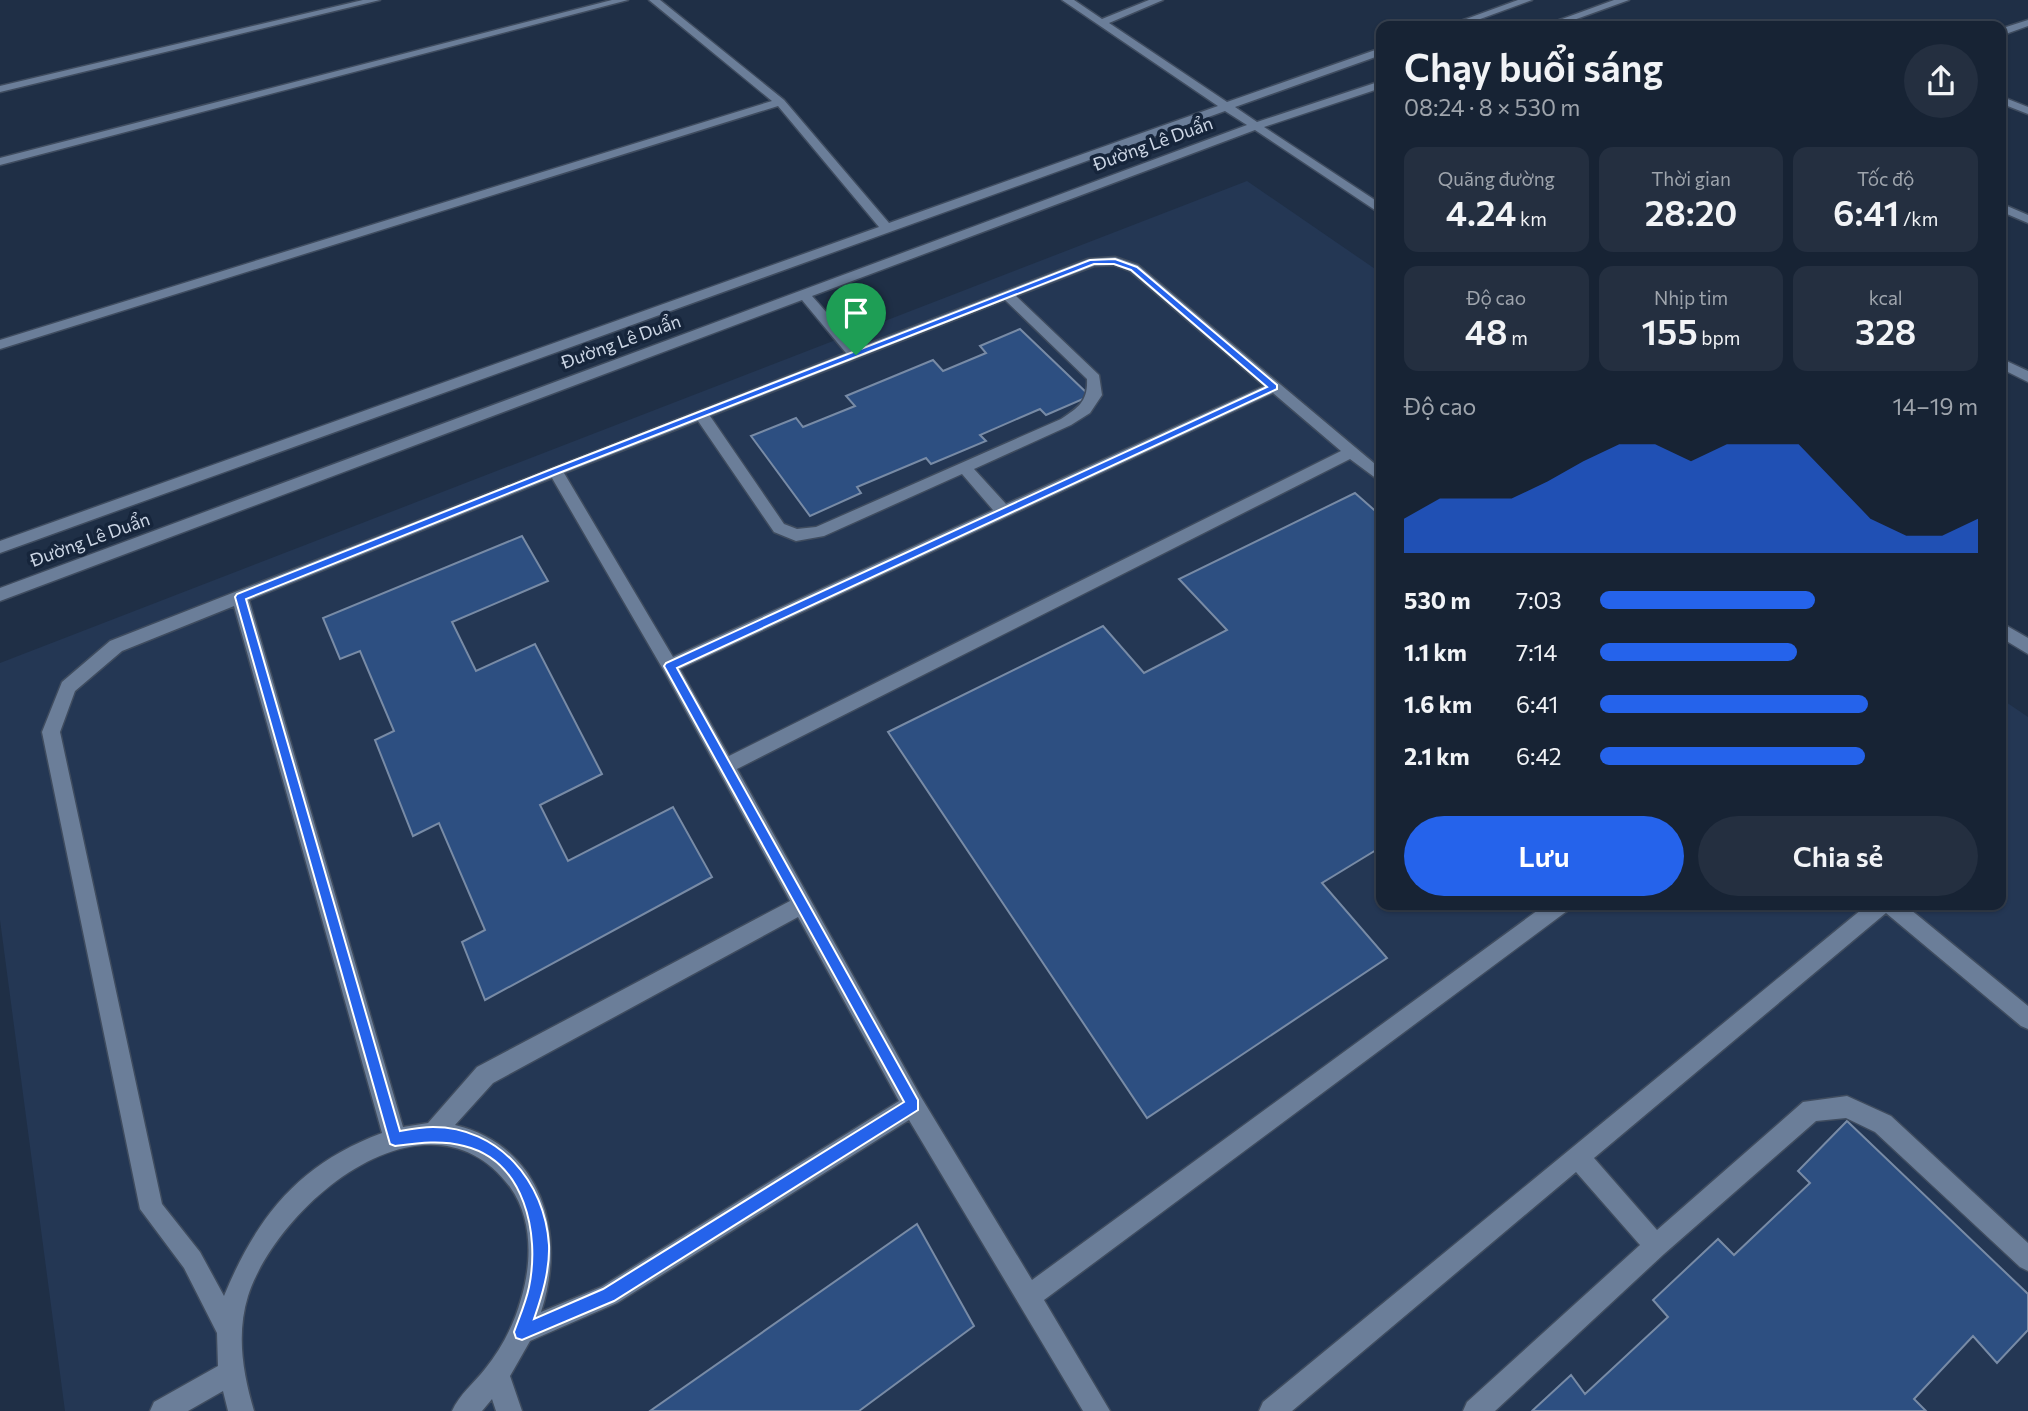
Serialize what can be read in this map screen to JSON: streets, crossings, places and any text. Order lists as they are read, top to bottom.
{
  "streets": {
    "street": ["Đường Lê Duẩn"]
  },
  "page": {
    "heading": ["Chạy buổi sáng", "08:24 · 8 × 530 m"],
    "stats": [
      ["Quãng đường", "4.24 km"],
      ["Thời gian", "28:20"],
      ["Tốc độ", "6:41 /km"],
      ["Độ cao", "48 m"],
      ["Nhịp tim", "155 bpm"],
      ["kcal", "328"]
    ],
    "chart": ["Độ cao", "14–19 m"],
    "list": [
      {
        "name": "530 m",
        "note": "7:03"
      },
      {
        "name": "1.1 km",
        "note": "7:14"
      },
      {
        "name": "1.6 km",
        "note": "6:41"
      },
      {
        "name": "2.1 km",
        "note": "6:42"
      }
    ],
    "buttons": ["Lưu", "Chia sẻ"]
  }
}
